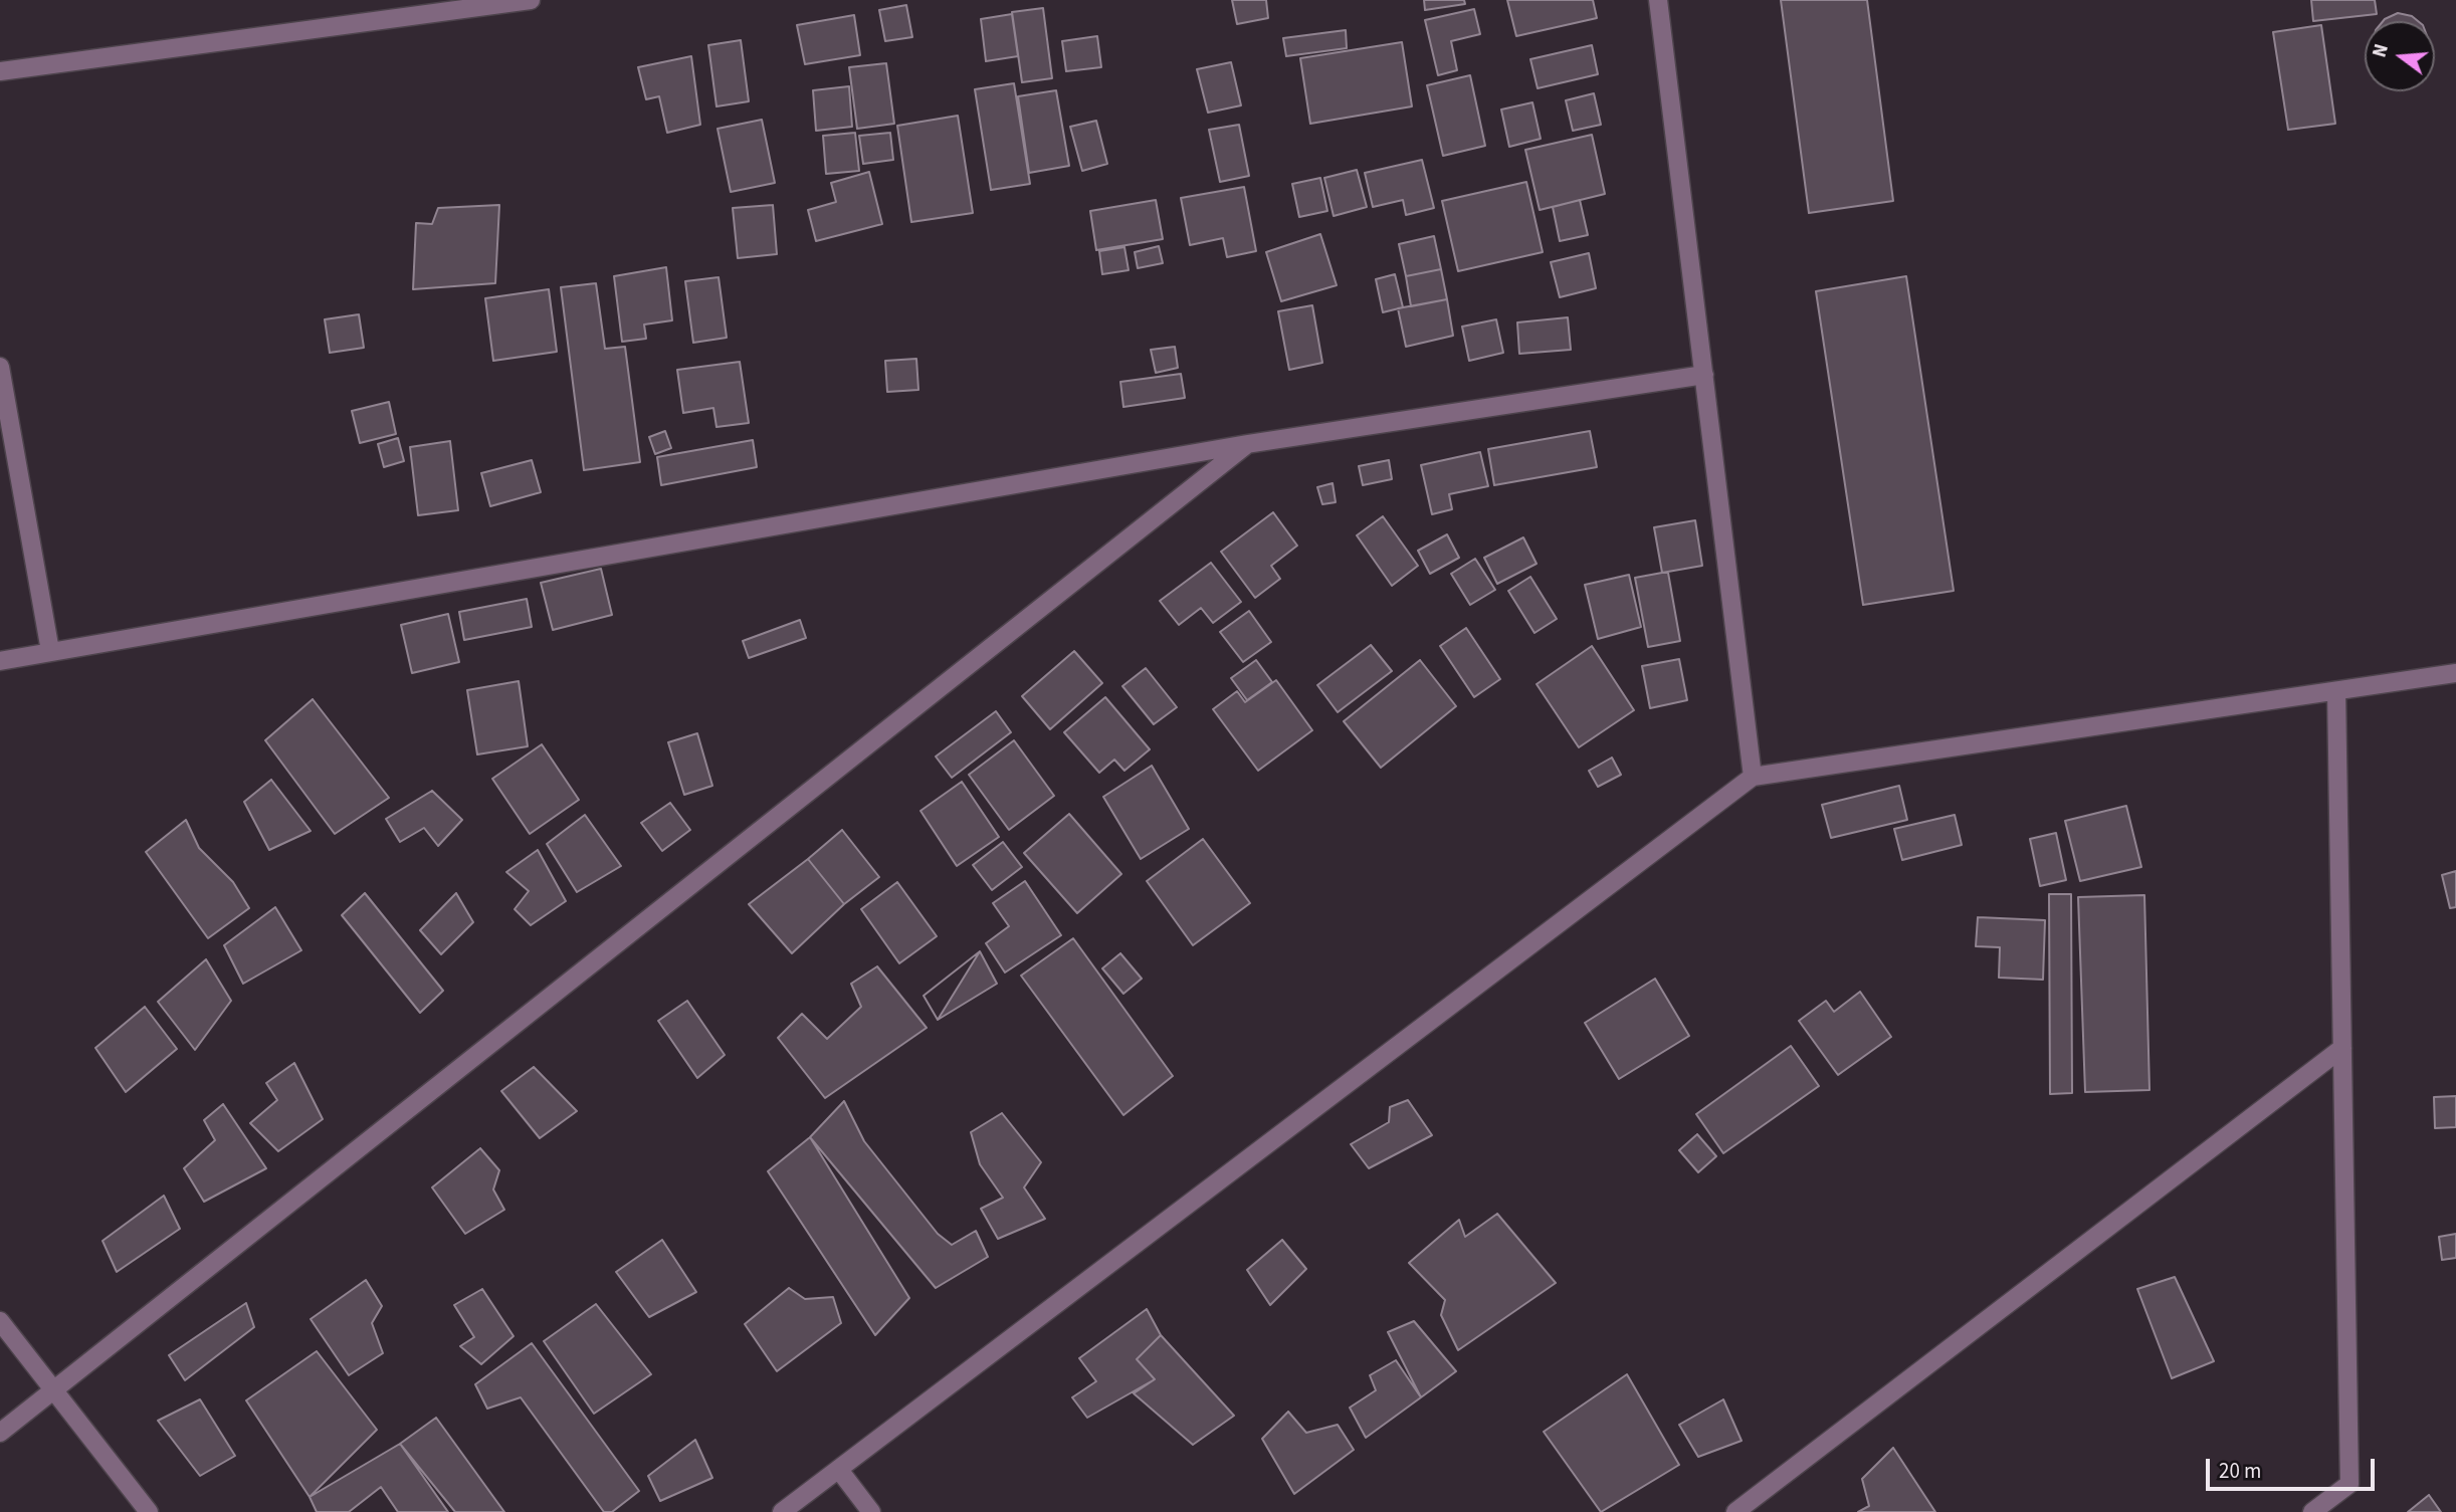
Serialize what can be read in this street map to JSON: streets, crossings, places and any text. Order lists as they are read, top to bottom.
{
  "scale_bar": "20 m",
  "north": "left"
}
